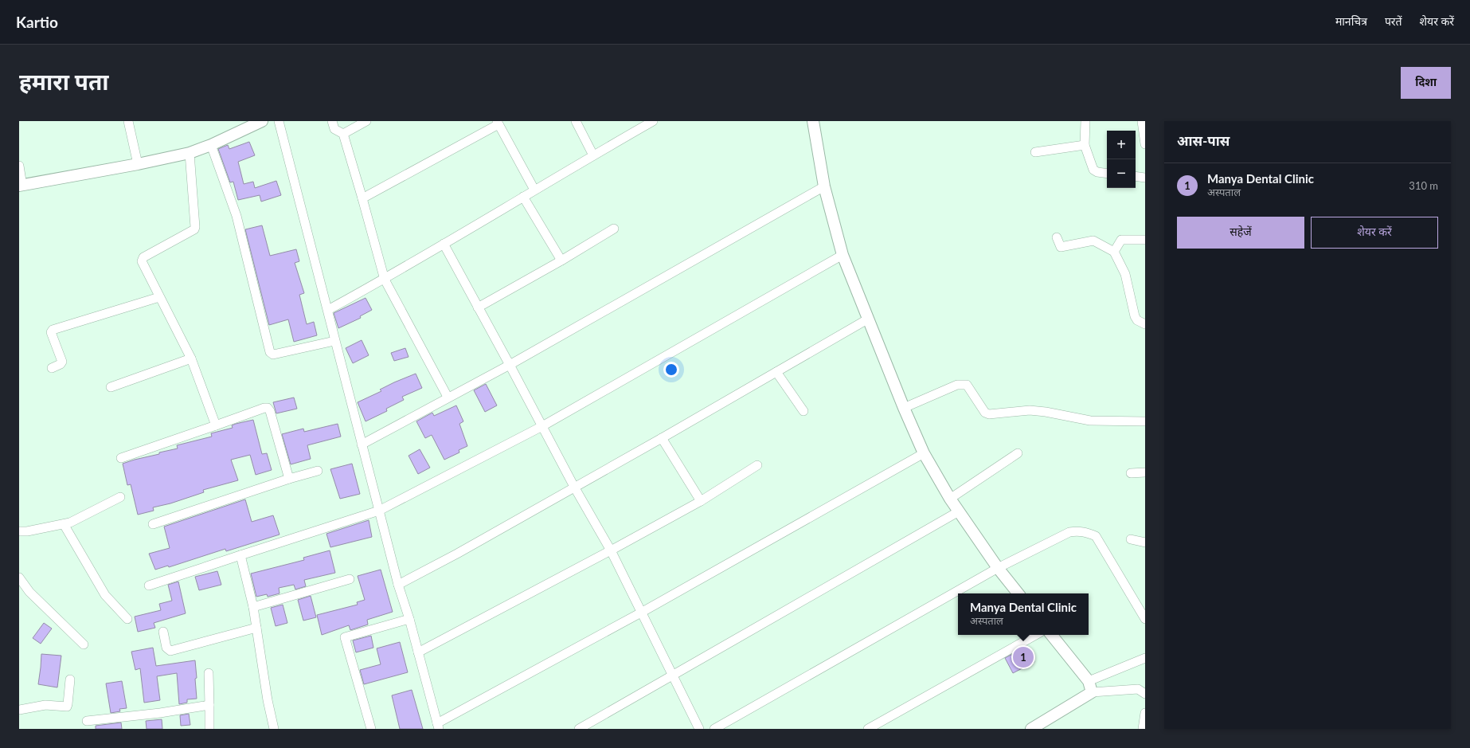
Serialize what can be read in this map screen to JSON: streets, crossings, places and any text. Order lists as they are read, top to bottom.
{
  "page": {
    "header": "Kartio",
    "nav": ["मानचित्र", "परतें", "शेयर करें"],
    "buttons": [
      "दिशा",
      ["सहेजें", "शेयर करें"]
    ],
    "title": "हमारा पता",
    "heading": "आस-पास",
    "map_buttons": ["+", "−"],
    "list": [
      {
        "mark": "1",
        "name": "Manya Dental Clinic",
        "note": "अस्पताल",
        "value": "310 m"
      }
    ],
    "popup": ["Manya Dental Clinic", "अस्पताल"],
    "pins": "1"
  }
}
